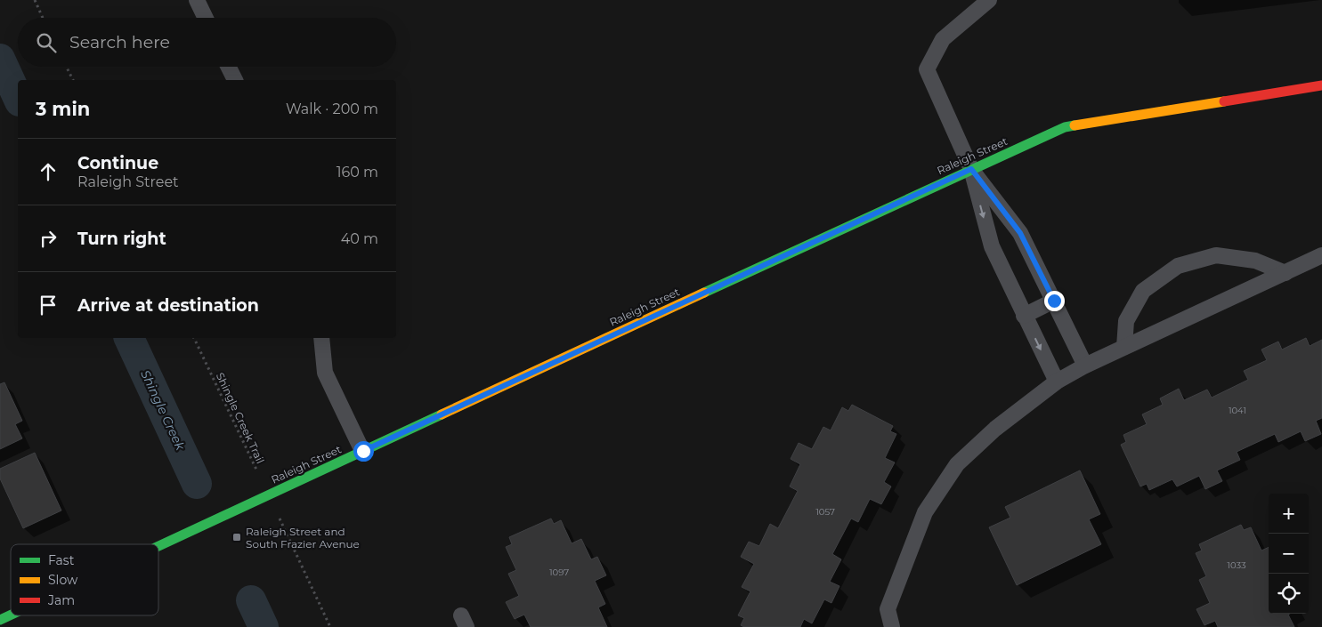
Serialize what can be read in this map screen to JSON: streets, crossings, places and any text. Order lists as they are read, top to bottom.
{
  "streets": {
    "street": ["Raleigh Street"],
    "path": ["Shingle Creek Trail"]
  },
  "water": ["Shingle Creek"],
  "places": {
    "transit": ["Raleigh Street and South Frazier Avenue"]
  },
  "house_numbers": [
    "1041",
    "1057",
    "1033",
    "1097"
  ],
  "legend": ["Fast", "Slow", "Jam"],
  "page": {
    "search": "Search here",
    "heading": ["3 min", "Walk · 200 m"],
    "list": [
      ["Continue", "Raleigh Street", "160 m"],
      ["Turn right", "40 m"],
      "Arrive at destination"
    ],
    "map_buttons": ["+", "−"]
  }
}
